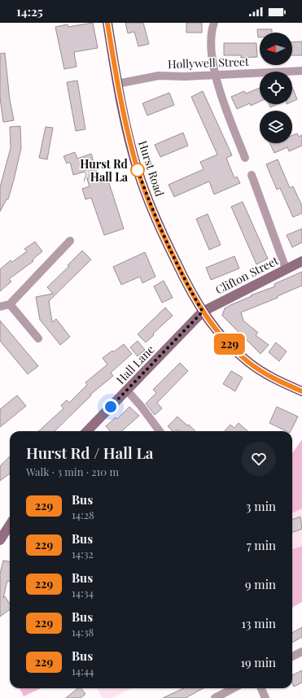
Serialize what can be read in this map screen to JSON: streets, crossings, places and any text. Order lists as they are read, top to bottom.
{
  "streets": {
    "main road": ["Hurst Road"],
    "street": ["Hollywell Street", "Clifton Street", "Hall Lane"]
  },
  "crossings": [
    ["Hollywell Street", "Hurst Road"],
    ["Hurst Road", "Clifton Street"],
    ["Hurst Road", "Hall Lane"],
    ["Clifton Street", "Hall Lane"]
  ],
  "places": ["Hurst Rd / Hall La"],
  "lines": ["bus line 229"],
  "north": "left",
  "page": {
    "status": "14:25",
    "on_map": "229",
    "heading": ["Hurst Rd / Hall La", "Walk · 3 min · 210 m"],
    "list": [
      {
        "mark": "229",
        "name": "Bus",
        "note": "14:28",
        "value": "3 min"
      },
      {
        "mark": "229",
        "name": "Bus",
        "note": "14:32",
        "value": "7 min"
      },
      {
        "mark": "229",
        "name": "Bus",
        "note": "14:34",
        "value": "9 min"
      },
      {
        "mark": "229",
        "name": "Bus",
        "note": "14:38",
        "value": "13 min"
      },
      {
        "mark": "229",
        "name": "Bus",
        "note": "14:44",
        "value": "19 min"
      }
    ]
  }
}
